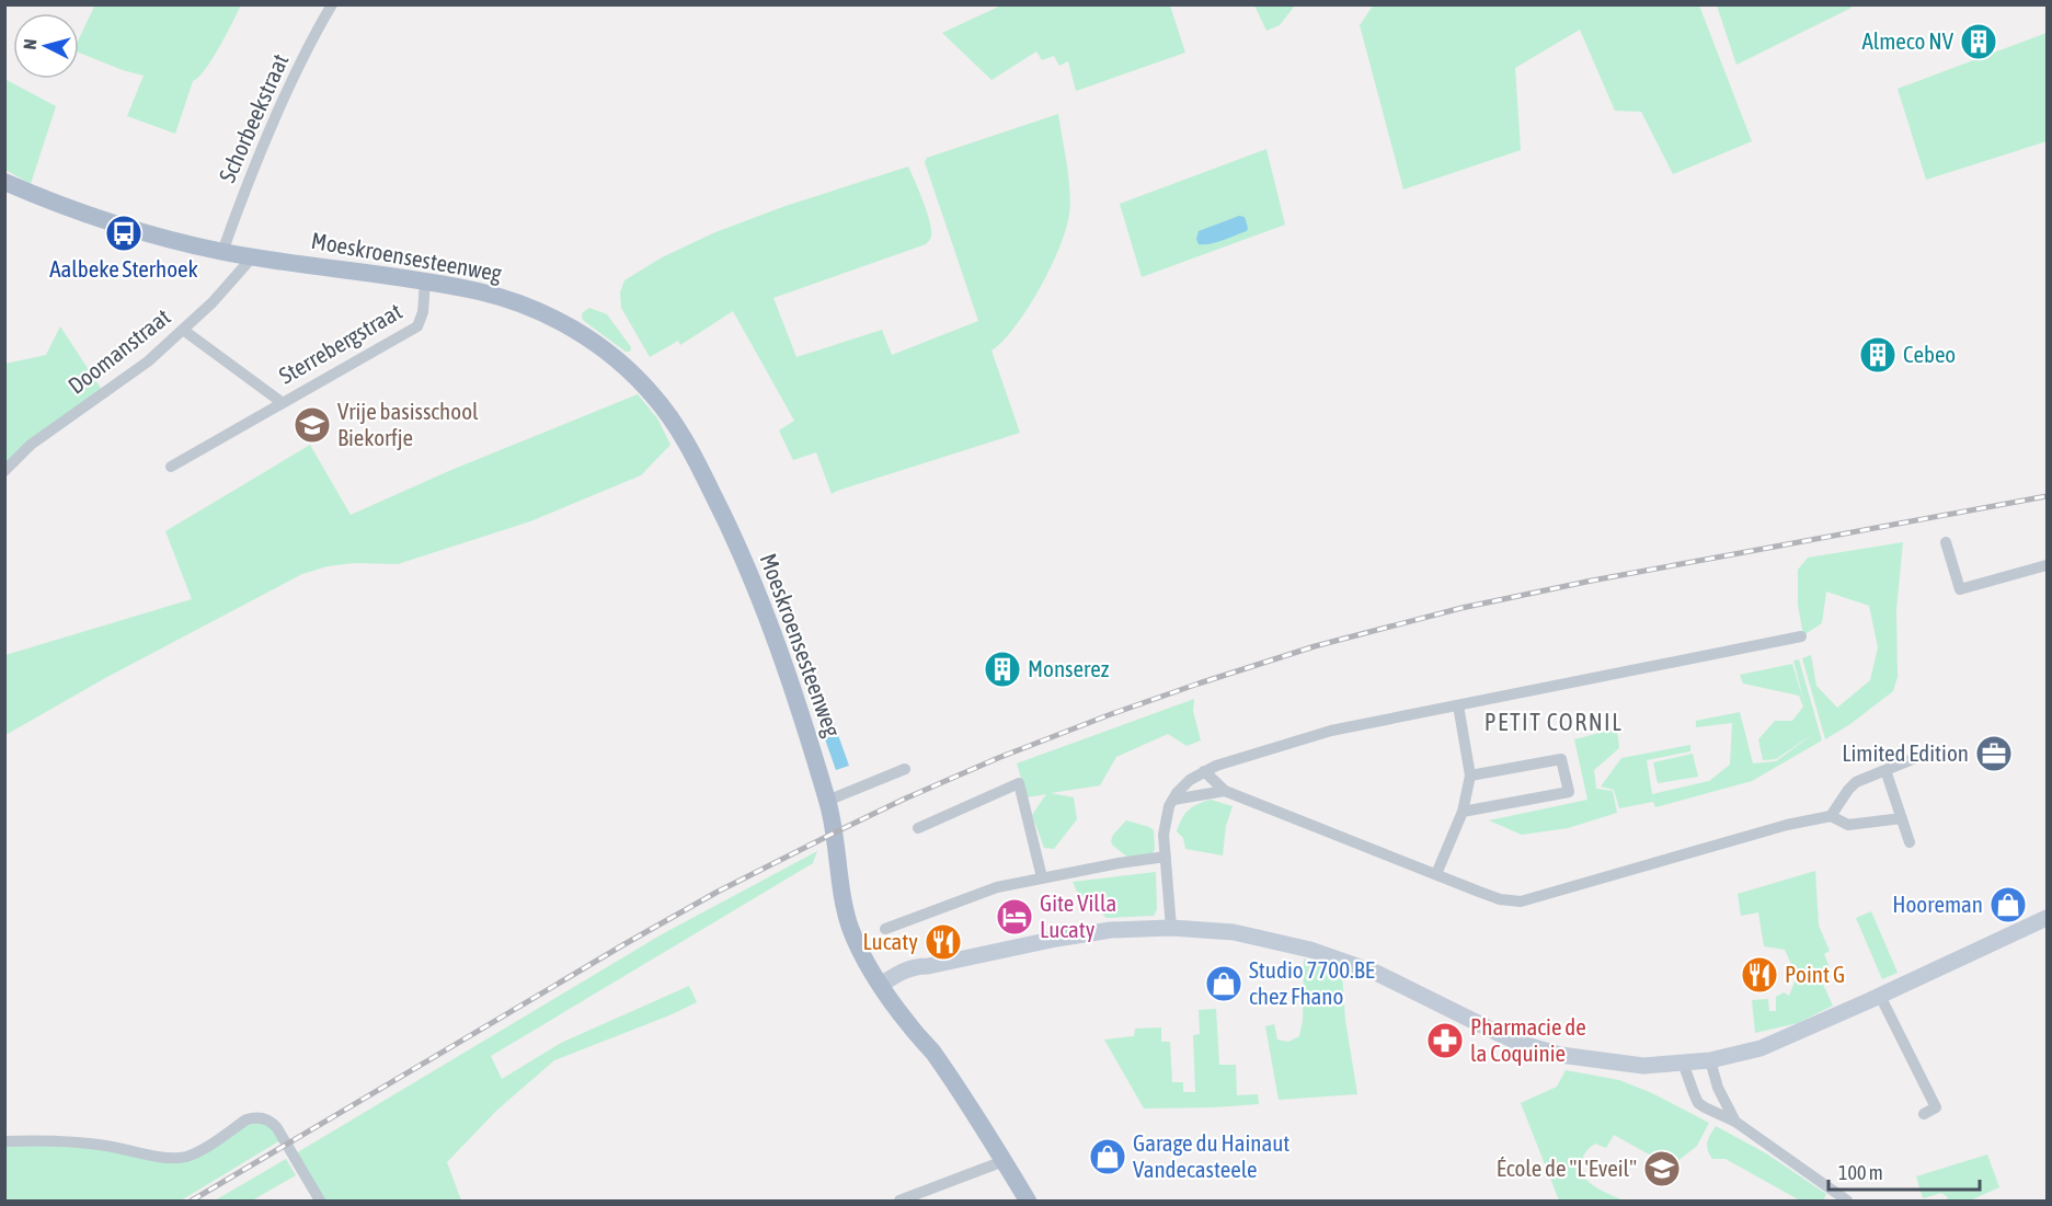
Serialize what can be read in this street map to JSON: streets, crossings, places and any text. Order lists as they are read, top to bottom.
{
  "streets": {
    "main road": ["Moeskroensesteenweg"],
    "street": ["Schorbeekstraat", "Sterrebergstraat", "Doomanstraat"]
  },
  "crossings": [
    ["Schorbeekstraat", "Moeskroensesteenweg"],
    ["Moeskroensesteenweg", "Sterrebergstraat"],
    ["Moeskroensesteenweg", "Doomanstraat"],
    ["Sterrebergstraat", "Doomanstraat"]
  ],
  "districts": ["PETIT CORNIL"],
  "places": {
    "building": ["Almeco NV", "Cebeo", "Monserez"],
    "bus stop": ["Aalbeke Sterhoek"],
    "school or university": ["Vrije basisschool Biekorfje", "École de \"L'Eveil\""],
    "office": ["Limited Edition"],
    "shop": ["Hooreman", "Studio 7700.BE chez Fhano", "Garage du Hainaut Vandecasteele"],
    "hotel": ["Gite Villa Lucaty"],
    "restaurant": ["Lucaty", "Point G"],
    "pharmacy": ["Pharmacie de la Coquinie"]
  },
  "scale_bar": "100 m",
  "north": "left"
}
